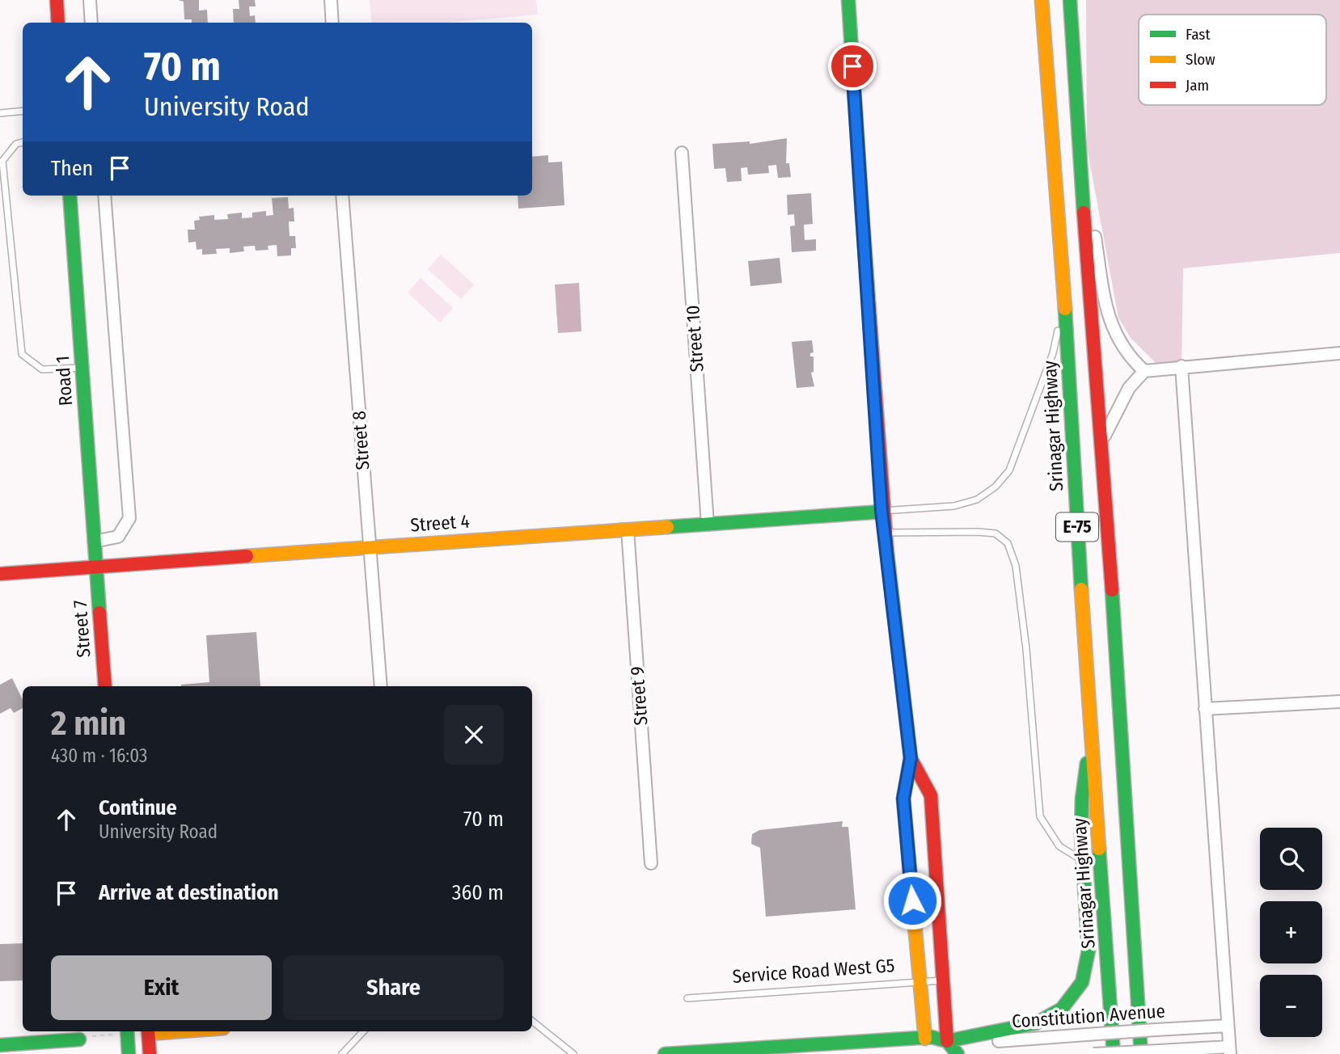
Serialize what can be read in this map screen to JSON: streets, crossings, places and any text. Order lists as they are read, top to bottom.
{
  "streets": {
    "main road": [
      "Road 1",
      "Srinagar Highway",
      "Street 4",
      "E-75",
      "Street 7"
    ],
    "street": [
      "Street 10",
      "Street 8",
      "Street 9",
      "Constitution Avenue"
    ],
    "lane": ["Service Road West G5"]
  },
  "crossings": [
    ["Street 10", "Street 4"],
    ["Road 1", "Street 4"],
    ["Road 1", "Street 7"],
    ["Street 8", "Street 4"],
    ["Street 4", "Street 7"],
    ["Street 4", "Street 9"]
  ],
  "legend": ["Fast", "Slow", "Jam"],
  "page": {
    "turn": ["70 m", "University Road"],
    "then": "Then",
    "heading": ["2 min", "430 m · 16:03"],
    "list": [
      {
        "name": "Continue",
        "note": "University Road",
        "value": "70 m"
      },
      {
        "name": "Arrive at destination",
        "value": "360 m"
      }
    ],
    "map_buttons": ["+", "−"],
    "buttons": ["Exit", "Share"]
  }
}
